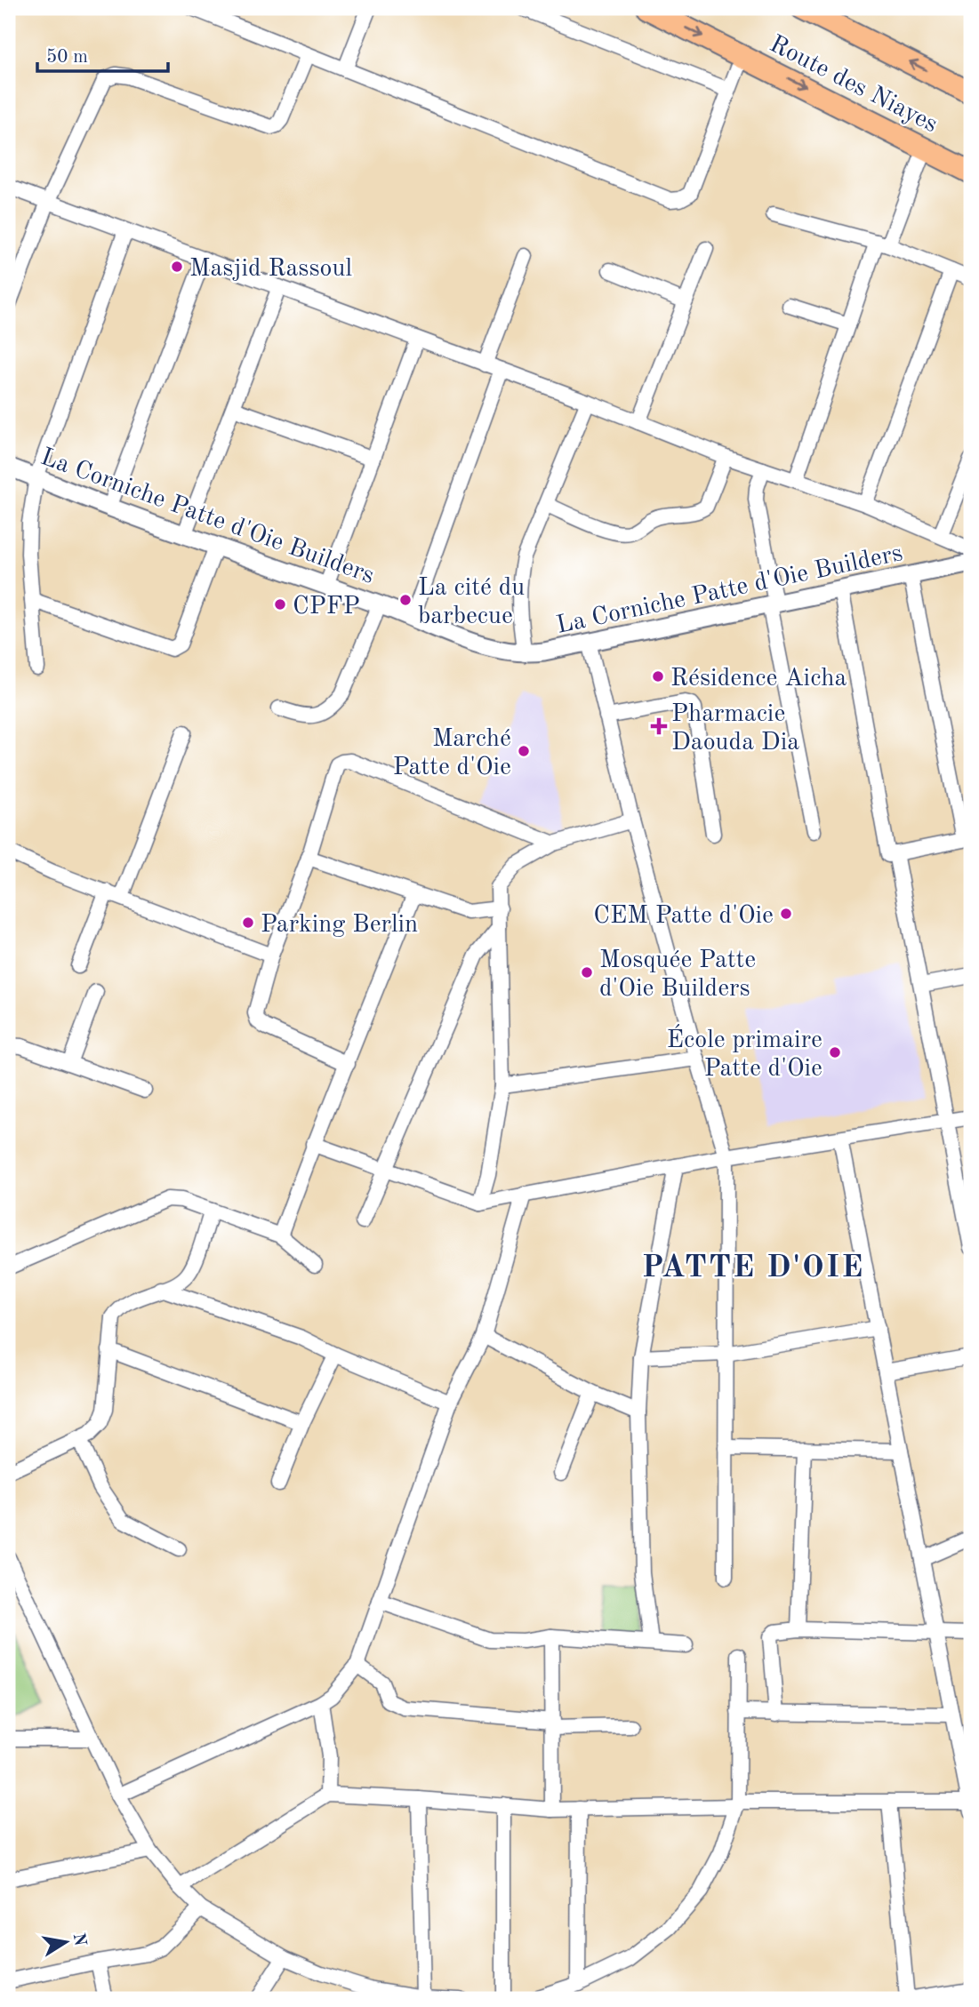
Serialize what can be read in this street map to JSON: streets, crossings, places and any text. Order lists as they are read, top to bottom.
{
  "streets": {
    "main road": ["Route des Niayes"],
    "street": ["La Corniche Patte d'Oie Builders"]
  },
  "districts": ["PATTE D'OIE"],
  "places": {
    "other": [
      "Masjid Rassoul",
      "La cité du barbecue",
      "CPFP",
      "Résidence Aicha",
      "Marché Patte d'Oie",
      "CEM Patte d'Oie",
      "Parking Berlin",
      "Mosquée Patte d'Oie Builders",
      "École primaire Patte d'Oie"
    ],
    "health": ["Pharmacie Daouda Dia"]
  },
  "scale_bar": "50 m",
  "north": "right"
}
